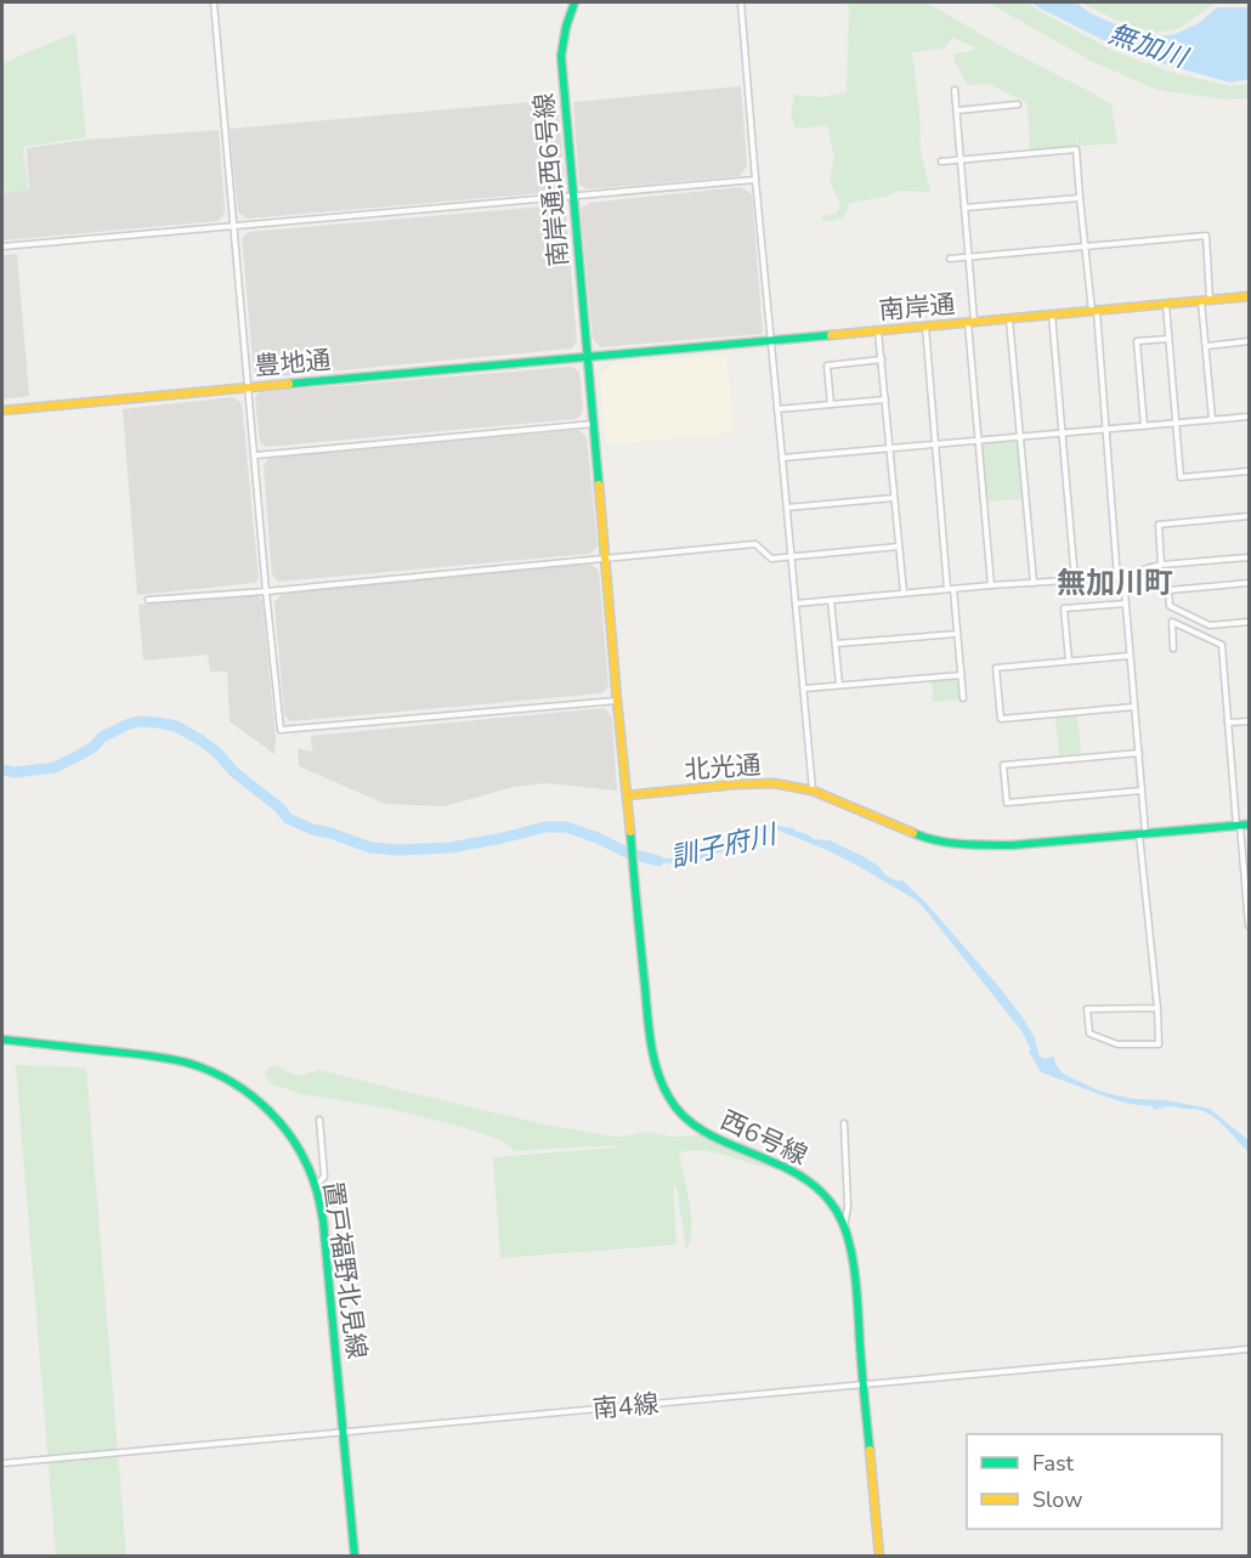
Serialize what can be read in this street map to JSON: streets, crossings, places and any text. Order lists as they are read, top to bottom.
{
  "streets": {
    "street": [
      "南岸通;西6号線",
      "南岸通",
      "豊地通",
      "北光通",
      "西6号線",
      "置戸福野北見線",
      "南4線"
    ]
  },
  "crossings": [
    ["南岸通;西6号線", "南岸通"],
    ["南岸通;西6号線", "豊地通"],
    ["南岸通", "豊地通"],
    ["北光通", "西6号線"],
    ["西6号線", "南4線"],
    ["置戸福野北見線", "南4線"]
  ],
  "districts": ["無加川町"],
  "water": ["無加川", "訓子府川"],
  "legend": ["Fast", "Slow"]
}
